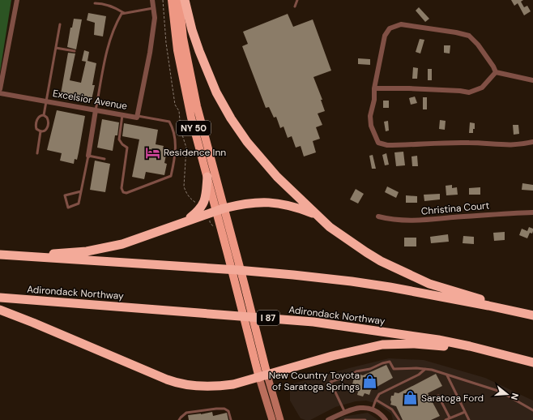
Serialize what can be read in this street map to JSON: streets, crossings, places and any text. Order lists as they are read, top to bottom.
{
  "streets": {
    "highway": ["NY 50", "Adirondack Northway", "I 87"],
    "street": ["Excelsior Avenue", "Christina Court"]
  },
  "places": {
    "hotel": ["Residence Inn"],
    "shop": ["New Country Toyota of Saratoga Springs", "Saratoga Ford"]
  },
  "north": "right"
}
